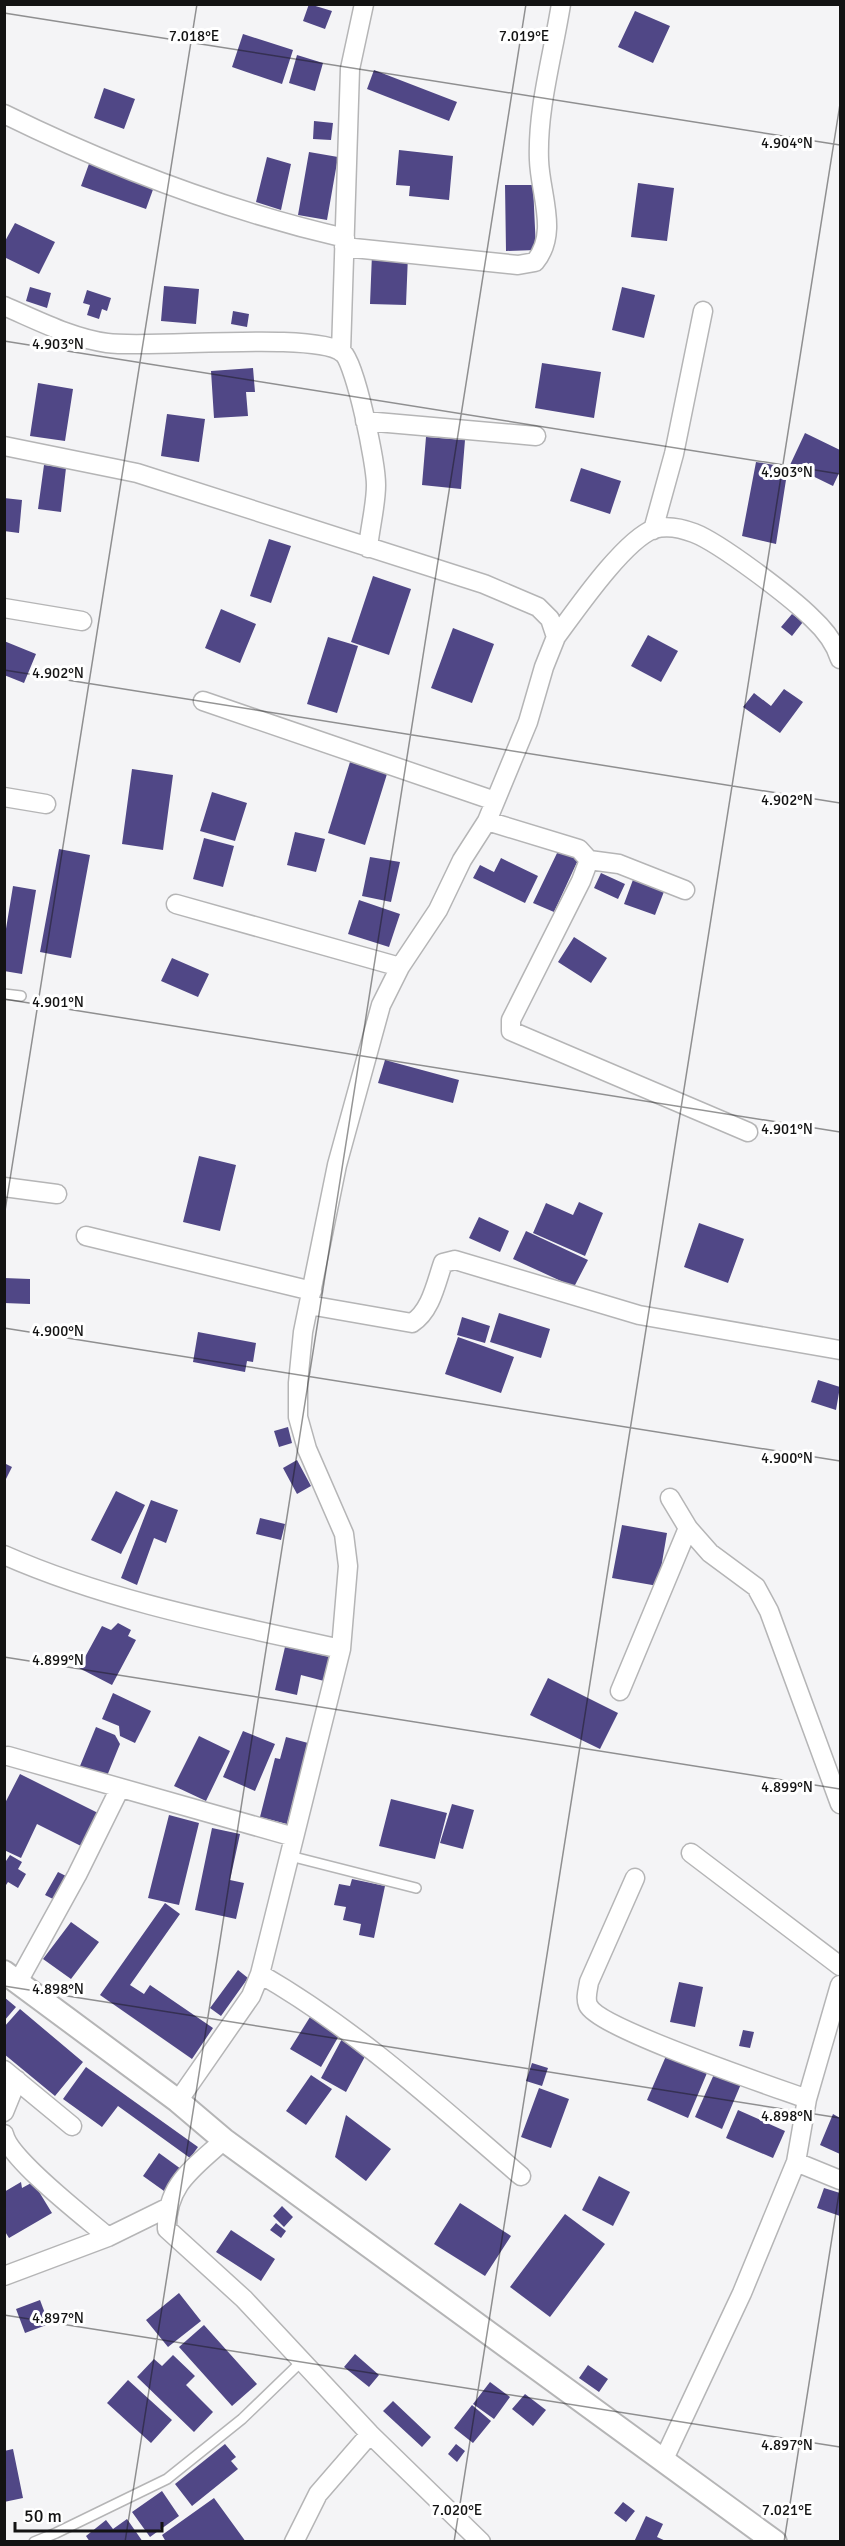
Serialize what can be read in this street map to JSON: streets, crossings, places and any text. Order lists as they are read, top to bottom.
{
  "scale_bar": "50 m",
  "coordinates": [
    "7.018°E",
    "7.019°E",
    "4.904°N",
    "4.903°N",
    "4.902°N",
    "4.901°N",
    "4.900°N",
    "4.899°N",
    "4.898°N",
    "4.897°N",
    "7.020°E",
    "7.021°E"
  ]
}
